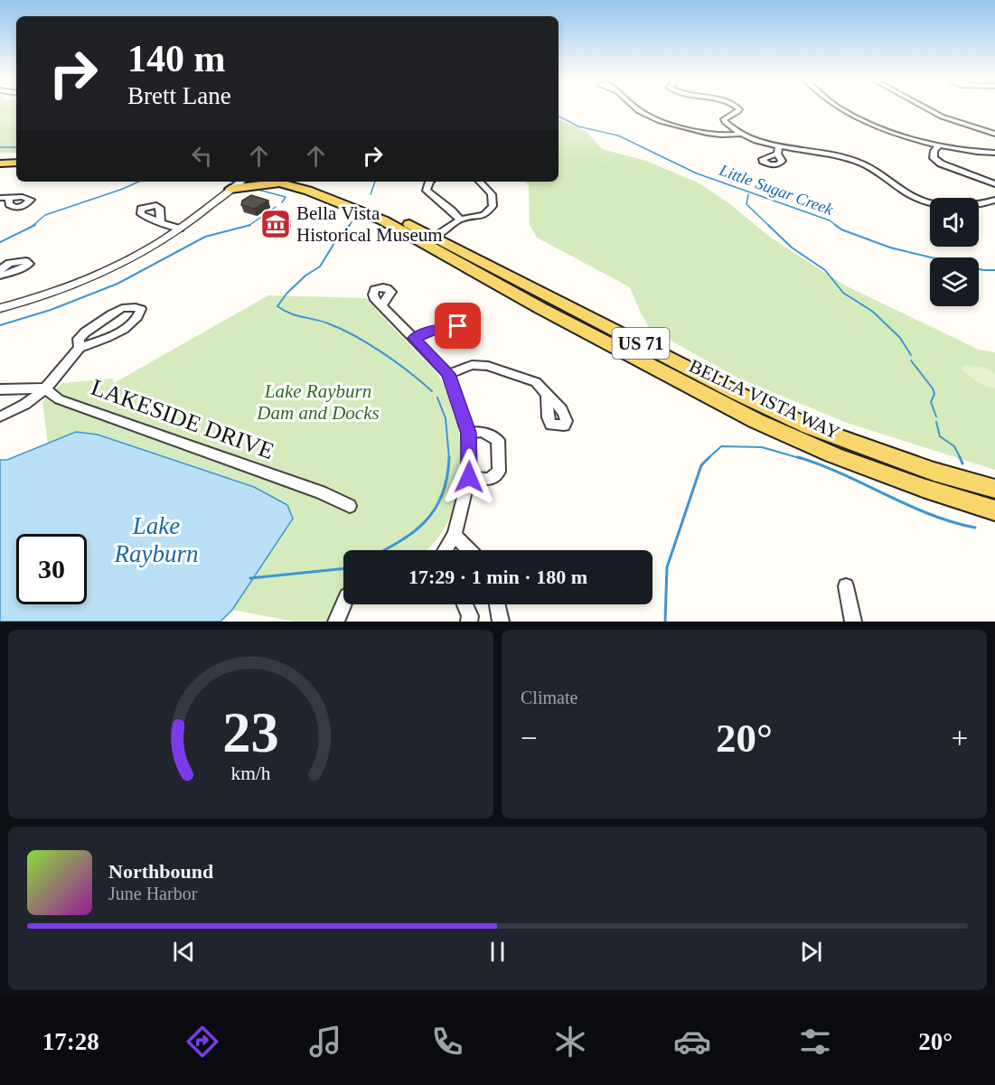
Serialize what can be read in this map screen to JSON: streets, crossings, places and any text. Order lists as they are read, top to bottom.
{
  "streets": {
    "main road": ["US 71", "BELLA VISTA WAY"],
    "street": ["LAKESIDE DRIVE"]
  },
  "water": ["Little Sugar Creek", "Lake Rayburn"],
  "parks": ["Lake Rayburn Dam and Docks"],
  "places": {
    "museum": ["Bella Vista Historical Museum"]
  },
  "page": {
    "turn": ["140 m", "Brett Lane"],
    "limit": "30",
    "trip": "17:29 · 1 min · 180 m",
    "tile": "Climate",
    "heat": ["−", "20°", "+"],
    "song": ["Northbound", "June Harbor"],
    "tabs": ["17:28", "20°"],
    "gauge": ["23", "km/h"]
  }
}
